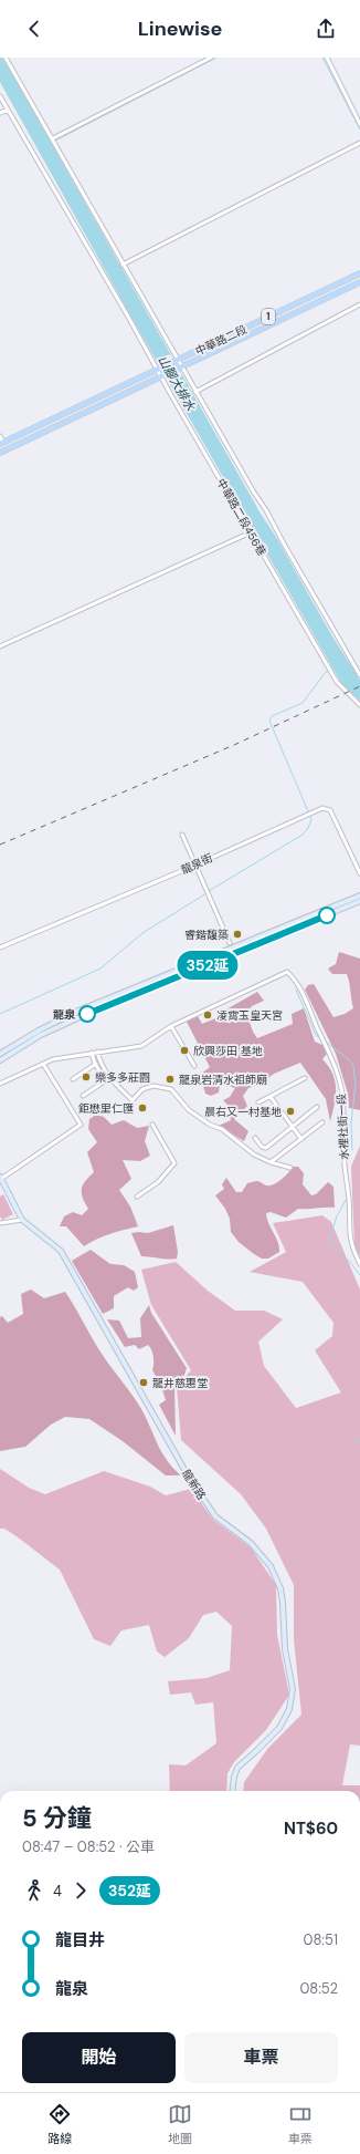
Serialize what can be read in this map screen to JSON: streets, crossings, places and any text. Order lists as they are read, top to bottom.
{
  "streets": {
    "main road": ["1", "中華路二段"],
    "street": [
      "中華路二段456巷",
      "龍泉街",
      "水裡社街一段",
      "龍新路"
    ]
  },
  "crossings": [
    ["1", "中華路二段"],
    ["1", "中華路二段456巷"]
  ],
  "water": ["山腳大排水"],
  "places": [
    "睿鍇馥築",
    "龍泉",
    "凌霄玉皇天宮",
    "欣興莎田 基地",
    "樂多多莊園",
    "龍泉岩清水祖師廟",
    "鉅懋里仁匯",
    "晨右又一村基地",
    "龍井慈惠堂"
  ],
  "lines": ["bus line 352延"],
  "page": {
    "header": "Linewise",
    "on_map": "352延",
    "heading": ["5 分鐘", "08:47 – 08:52 · 公車", "NT$60"],
    "legs": ["4", "352延"],
    "list": [
      {
        "name": "龍目井",
        "value": "08:51"
      },
      {
        "name": "龍泉",
        "value": "08:52"
      }
    ],
    "buttons": ["開始", "車票"],
    "tabs": ["路線", "地圖", "車票"]
  }
}
